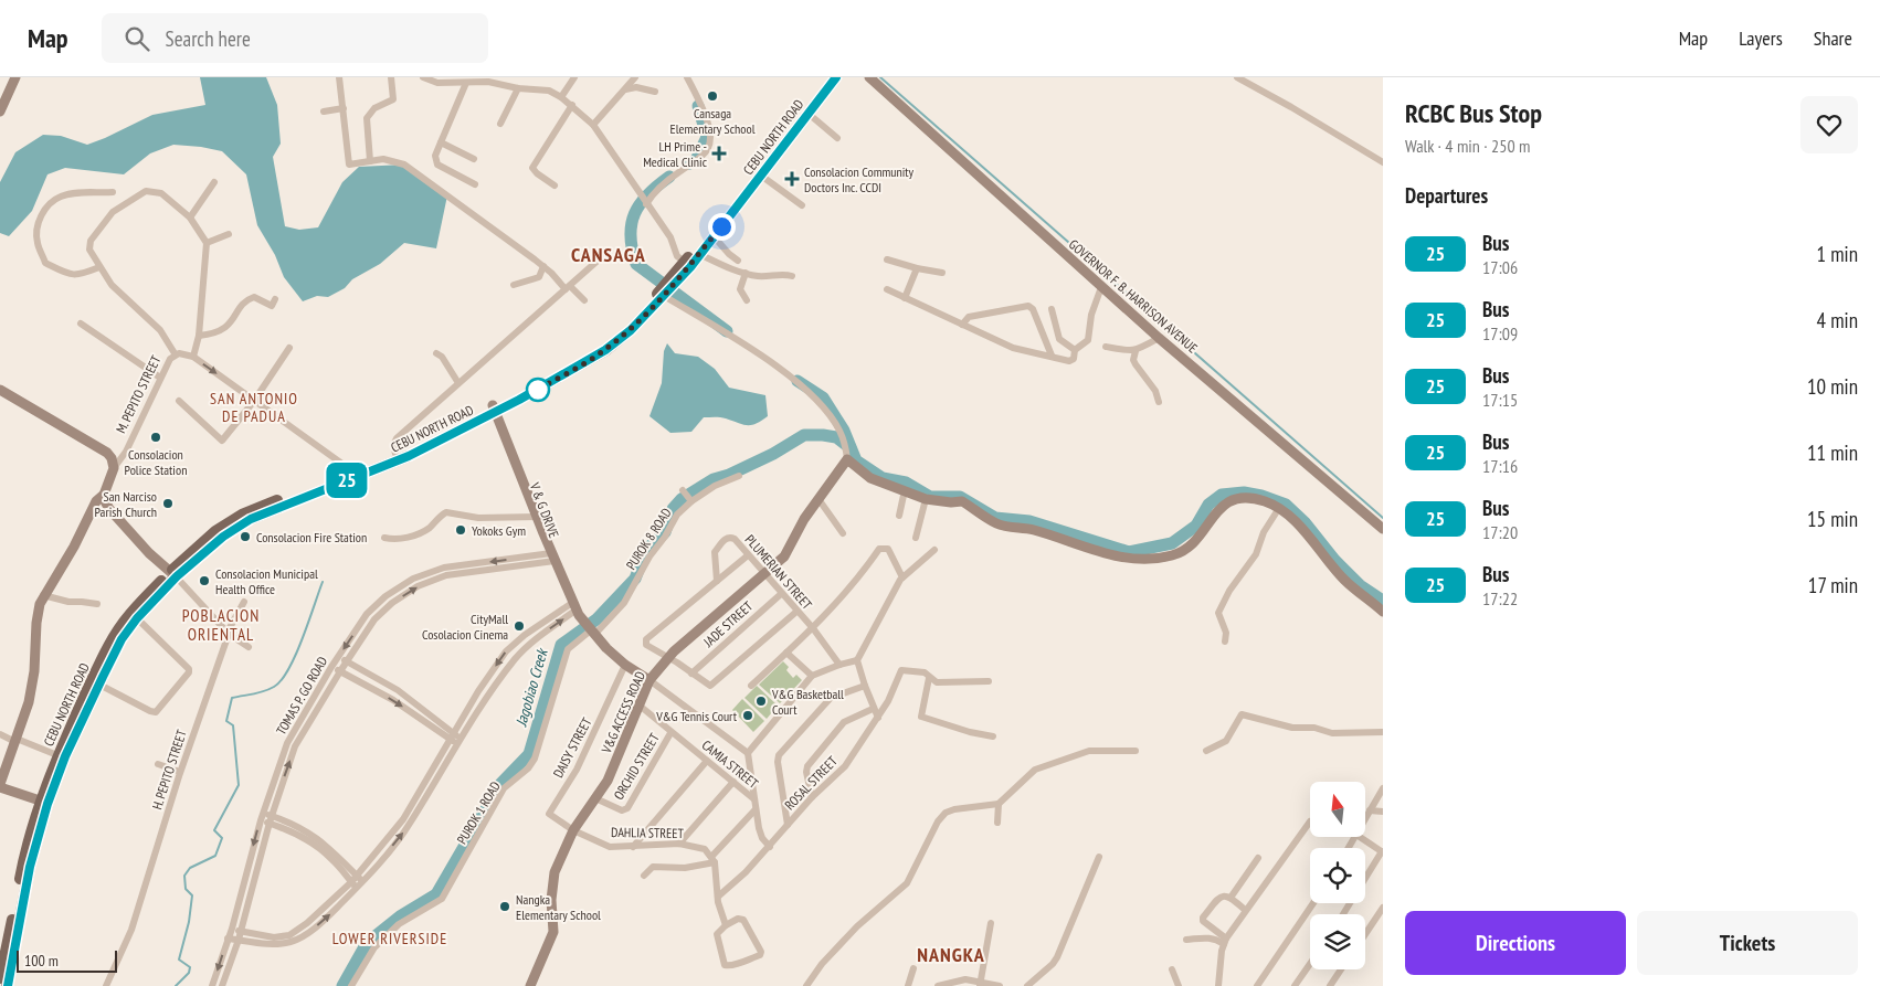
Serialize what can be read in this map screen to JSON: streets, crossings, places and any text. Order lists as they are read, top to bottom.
{
  "streets": {
    "main road": ["CEBU NORTH ROAD"],
    "street": [
      "GOVERNOR F. B. HARRISON AVENUE",
      "M. PEPITO STREET",
      "V & G DRIVE",
      "PUROK 8 ROAD",
      "PLUMERIAN STREET",
      "JADE STREET",
      "TOMAS P. GO ROAD",
      "V&G ACCESS ROAD",
      "DAISY STREET",
      "CAMIA STREET",
      "ORCHID STREET",
      "H. PEPITO STREET",
      "ROSAL STREET",
      "PUROK 1 ROAD",
      "DAHLIA STREET"
    ]
  },
  "crossings": [
    ["CEBU NORTH ROAD", "M. PEPITO STREET"],
    ["CEBU NORTH ROAD", "V & G DRIVE"],
    ["V & G DRIVE", "PUROK 8 ROAD"],
    ["V & G DRIVE", "TOMAS P. GO ROAD"],
    ["V & G DRIVE", "V&G ACCESS ROAD"],
    ["V & G DRIVE", "DAISY STREET"],
    ["V & G DRIVE", "PUROK 1 ROAD"],
    ["PUROK 8 ROAD", "PUROK 1 ROAD"],
    ["PLUMERIAN STREET", "JADE STREET"],
    ["PLUMERIAN STREET", "V&G ACCESS ROAD"],
    ["V&G ACCESS ROAD", "DAISY STREET"],
    ["V&G ACCESS ROAD", "CAMIA STREET"],
    ["V&G ACCESS ROAD", "ORCHID STREET"],
    ["V&G ACCESS ROAD", "DAHLIA STREET"],
    ["DAISY STREET", "DAHLIA STREET"],
    ["CAMIA STREET", "ORCHID STREET"]
  ],
  "districts": [
    "CANSAGA",
    "SAN ANTONIO DE PADUA",
    "POBLACION ORIENTAL",
    "LOWER RIVERSIDE",
    "NANGKA"
  ],
  "water": ["Jagobiao Creek"],
  "places": {
    "other": [
      "Cansaga Elementary School",
      "Consolacion Police Station",
      "San Narciso Parish Church",
      "Yokoks Gym",
      "Consolacion Fire Station",
      "Consolacion Municipal Health Office",
      "CityMall Cosolacion Cinema",
      "V&G Basketball Court",
      "V&G Tennis Court",
      "Nangka Elementary School"
    ],
    "health": ["LH Prime - Medical Clinic", "Consolacion Community Doctors Inc. CCDI"]
  },
  "lines": ["bus line 25"],
  "scale_bar": "100 m",
  "north": "top",
  "page": {
    "header": "Map",
    "search": "Search here",
    "nav": ["Map", "Layers", "Share"],
    "on_map": "25",
    "heading": [
      ["RCBC Bus Stop", "Walk · 4 min · 250 m"],
      "Departures"
    ],
    "list": [
      {
        "mark": "25",
        "name": "Bus",
        "note": "17:06",
        "value": "1 min"
      },
      {
        "mark": "25",
        "name": "Bus",
        "note": "17:09",
        "value": "4 min"
      },
      {
        "mark": "25",
        "name": "Bus",
        "note": "17:15",
        "value": "10 min"
      },
      {
        "mark": "25",
        "name": "Bus",
        "note": "17:16",
        "value": "11 min"
      },
      {
        "mark": "25",
        "name": "Bus",
        "note": "17:20",
        "value": "15 min"
      },
      {
        "mark": "25",
        "name": "Bus",
        "note": "17:22",
        "value": "17 min"
      }
    ],
    "buttons": ["Directions", "Tickets"],
    "scale": "100 m"
  }
}
